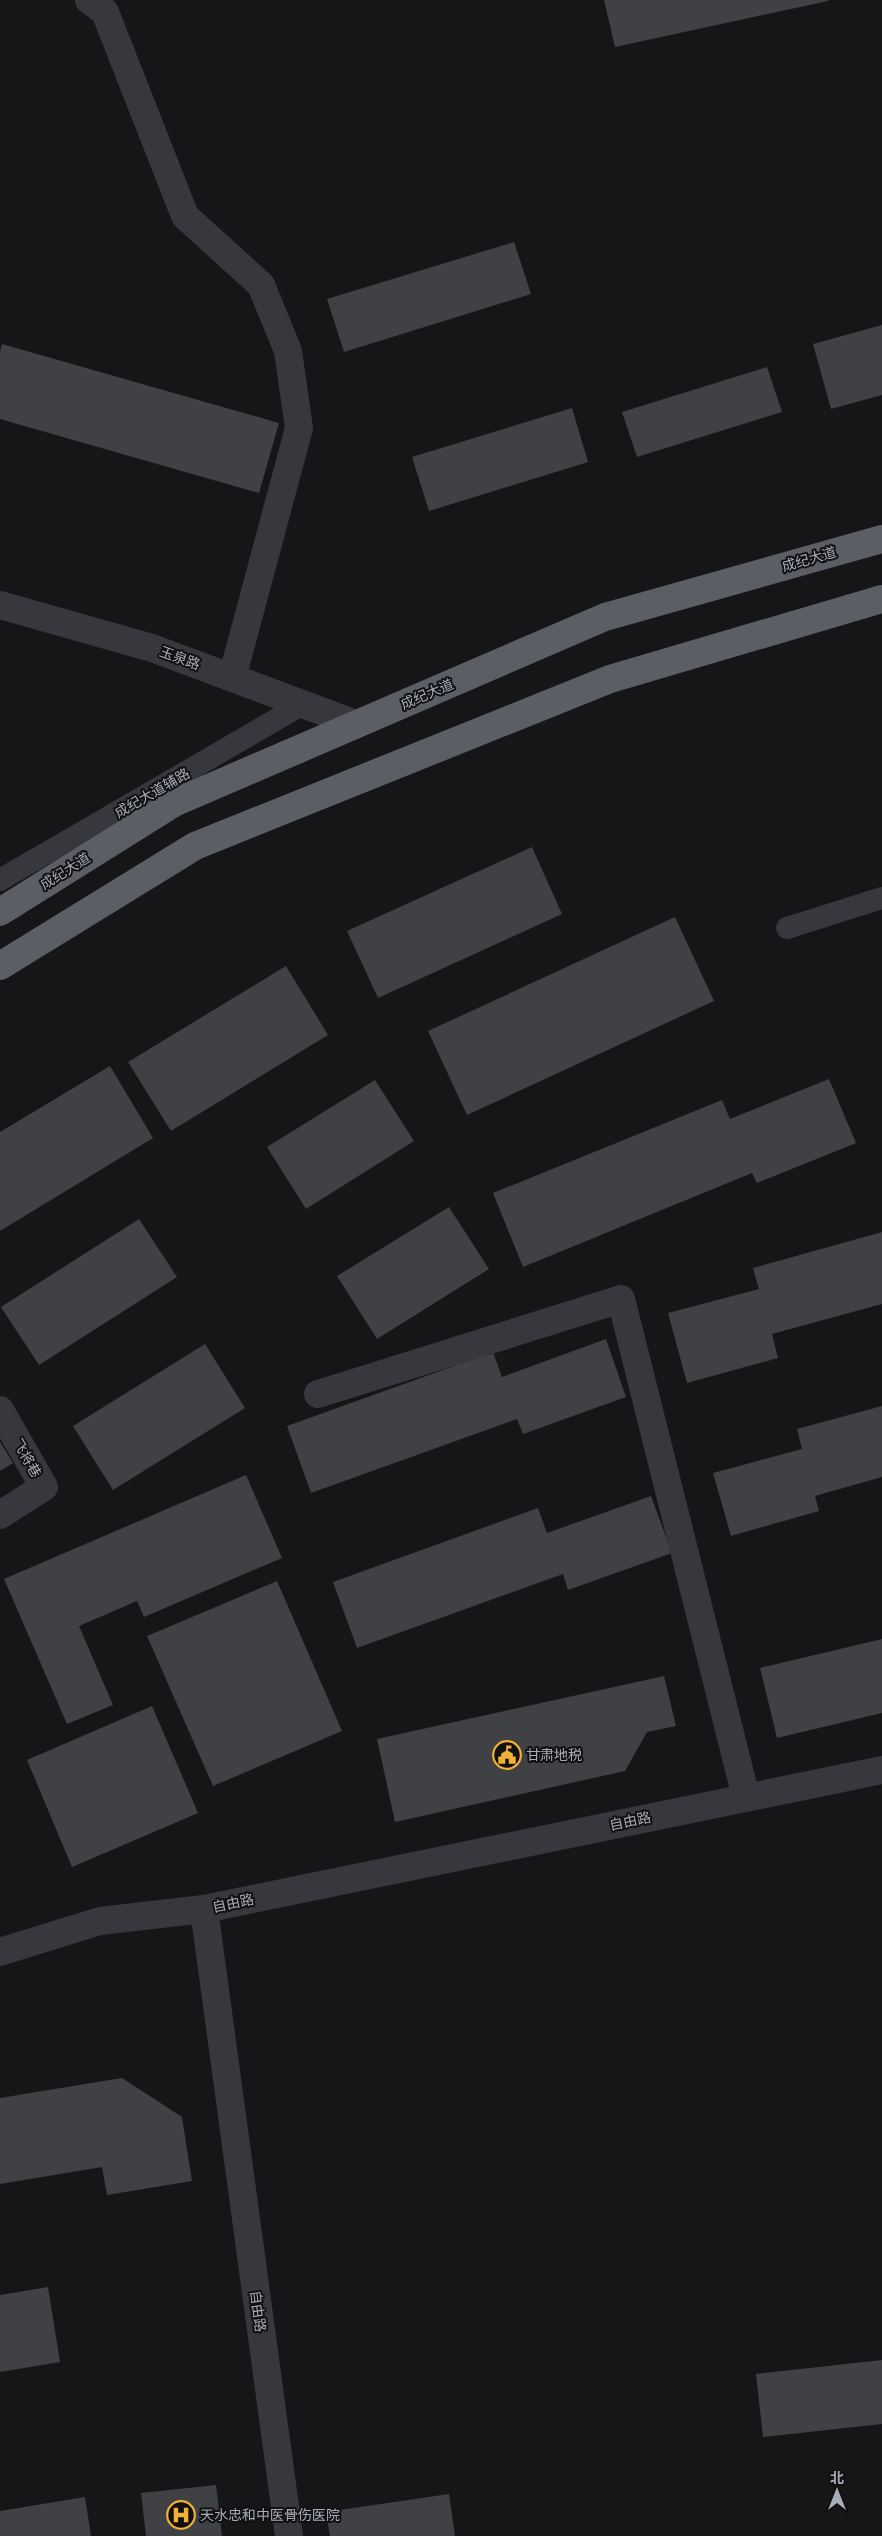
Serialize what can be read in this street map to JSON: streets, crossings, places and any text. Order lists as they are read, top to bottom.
{
  "streets": {
    "highway": ["成纪大道"],
    "street": ["玉泉路", "飞将巷", "自由路"],
    "lane": ["成纪大道辅路"]
  },
  "crossings": [
    ["成纪大道", "玉泉路"],
    ["玉泉路", "成纪大道辅路"]
  ],
  "places": {
    "public building": ["甘肃地税"],
    "hospital": ["天水忠和中医骨伤医院"]
  },
  "north": "top"
}
